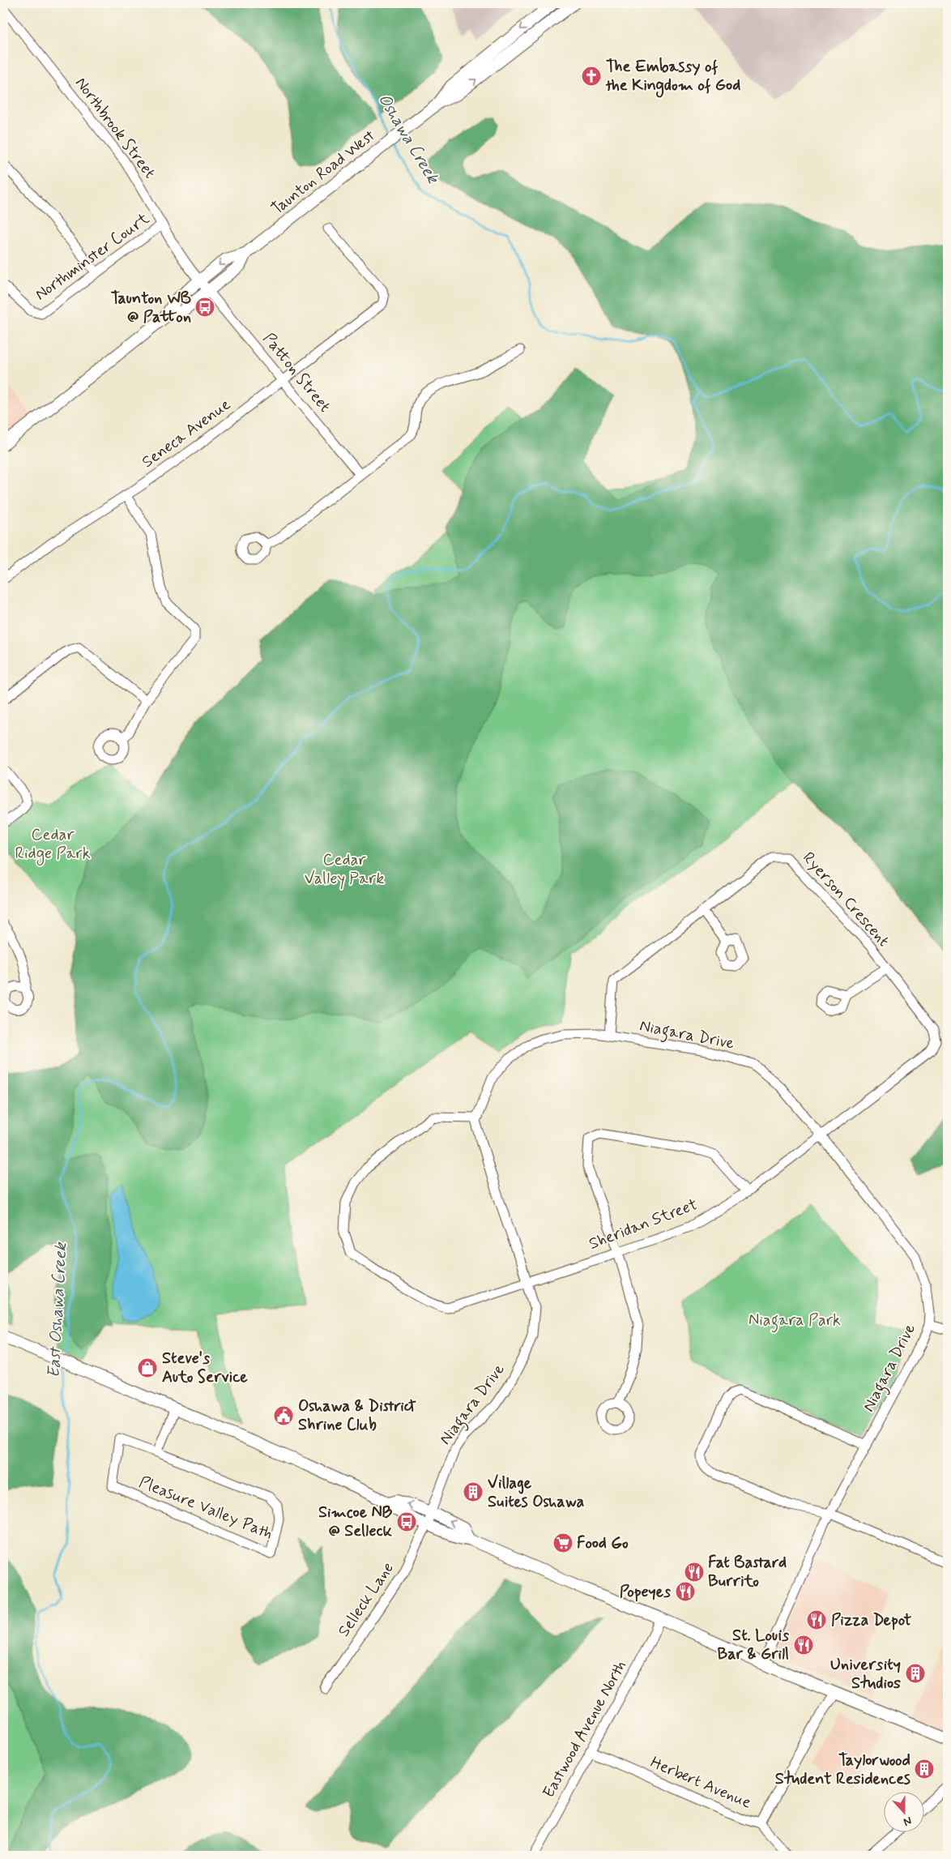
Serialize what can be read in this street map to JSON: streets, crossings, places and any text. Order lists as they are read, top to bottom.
{
  "streets": {
    "main road": ["Taunton Road West"],
    "street": [
      "Northbrook Street",
      "Northminster Court",
      "Patton Street",
      "Seneca Avenue",
      "Ryerson Crescent",
      "Niagara Drive",
      "Sheridan Street",
      "Pleasure Valley Path",
      "Selleck Lane",
      "Eastwood Avenue North",
      "Herbert Avenue"
    ]
  },
  "crossings": [
    ["Northbrook Street", "Taunton Road West"],
    ["Northbrook Street", "Northminster Court"],
    ["Northbrook Street", "Patton Street"],
    ["Taunton Road West", "Patton Street"],
    ["Patton Street", "Seneca Avenue"],
    ["Ryerson Crescent", "Niagara Drive"],
    ["Ryerson Crescent", "Sheridan Street"],
    ["Niagara Drive", "Sheridan Street"],
    ["Niagara Drive", "Selleck Lane"],
    ["Eastwood Avenue North", "Herbert Avenue"]
  ],
  "water": ["Oshawa Creek", "East Oshawa Creek"],
  "parks": ["Cedar Ridge Park", "Cedar Valley Park", "Niagara Park"],
  "places": {
    "church": ["The Embassy of the Kingdom of God"],
    "bus stop": ["Taunton WB @ Patton", "Simcoe NB @ Selleck"],
    "shop": ["Steve's Auto Service"],
    "public building": ["Oshawa & District Shrine Club"],
    "building": ["Village Suites Oshawa", "University Studios", "Taylorwood Student Residences"],
    "supermarket": ["Food Go"],
    "restaurant": [
      "Fat Bastard Burrito",
      "Popeyes",
      "Pizza Depot",
      "St. Louis Bar & Grill"
    ]
  },
  "north": "bottom"
}
